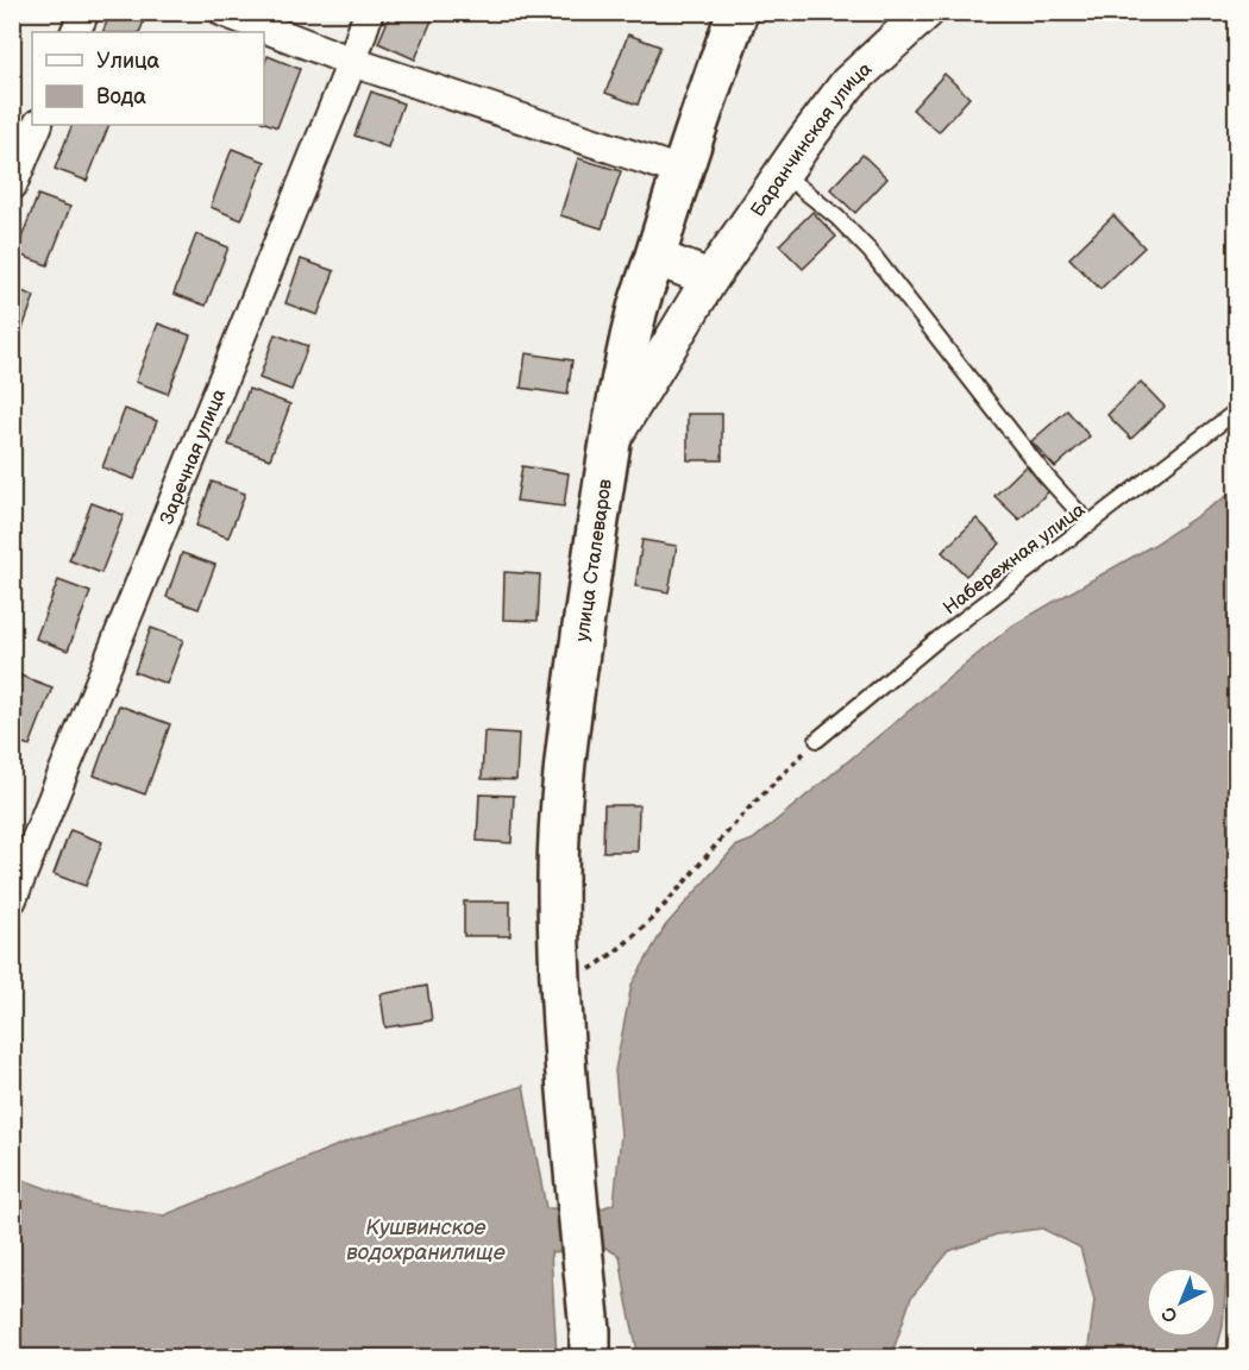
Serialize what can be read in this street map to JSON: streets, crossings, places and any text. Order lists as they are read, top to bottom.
{
  "streets": {
    "main road": ["улица Сталеваров"],
    "street": ["Баранчинская улица", "Заречная улица"],
    "lane": ["Набережная улица"]
  },
  "crossings": [
    ["Баранчинская улица", "улица Сталеваров"]
  ],
  "water": ["Кушвинское водохранилище"],
  "legend": ["Улица", "Вода"],
  "north": "bottom left"
}
